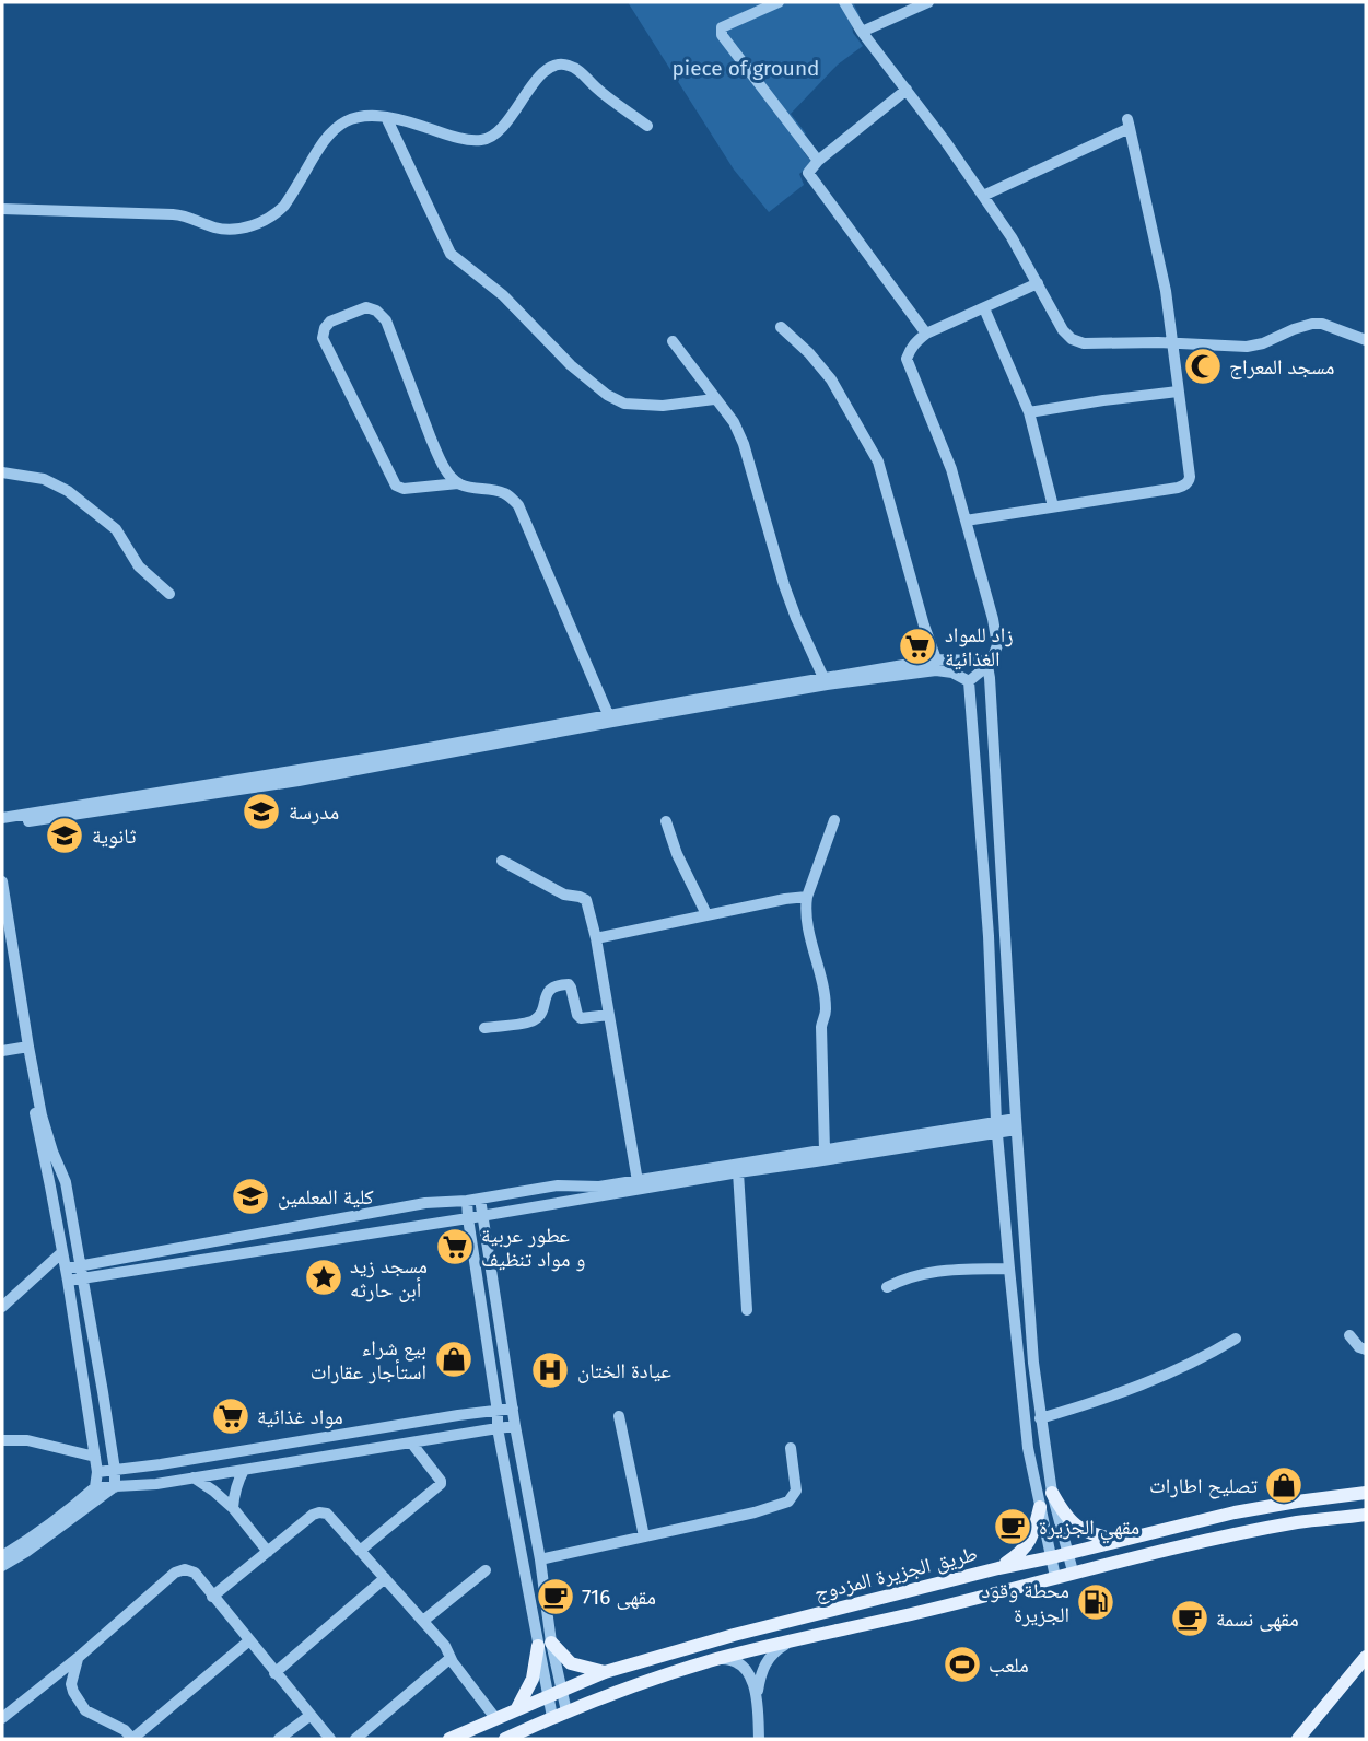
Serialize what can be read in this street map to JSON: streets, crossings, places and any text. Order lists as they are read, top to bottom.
{
  "streets": {
    "main road": ["طريق الجزيرة المزدوج"]
  },
  "parks": ["piece of ground"],
  "places": {
    "mosque": ["مسجد المعراج"],
    "supermarket": ["زاد للمواد الغذائية", "عطور عربية و مواد تنظيف", "مواد غذائية"],
    "school or university": ["مدرسة", "ثانوية", "كلية المعلمين"],
    "place": ["مسجد زيد أبن حارثه"],
    "shop": ["بيع شراء استأجار عقارات", "تصليح اطارات"],
    "hospital": ["عيادة الختان"],
    "cafe": ["مقهي الجزيرة", "مقهى 716", "مقهى نسمة"],
    "fuel station": ["محطة وقود الجزيرة"],
    "sports": ["ملعب"]
  }
}
